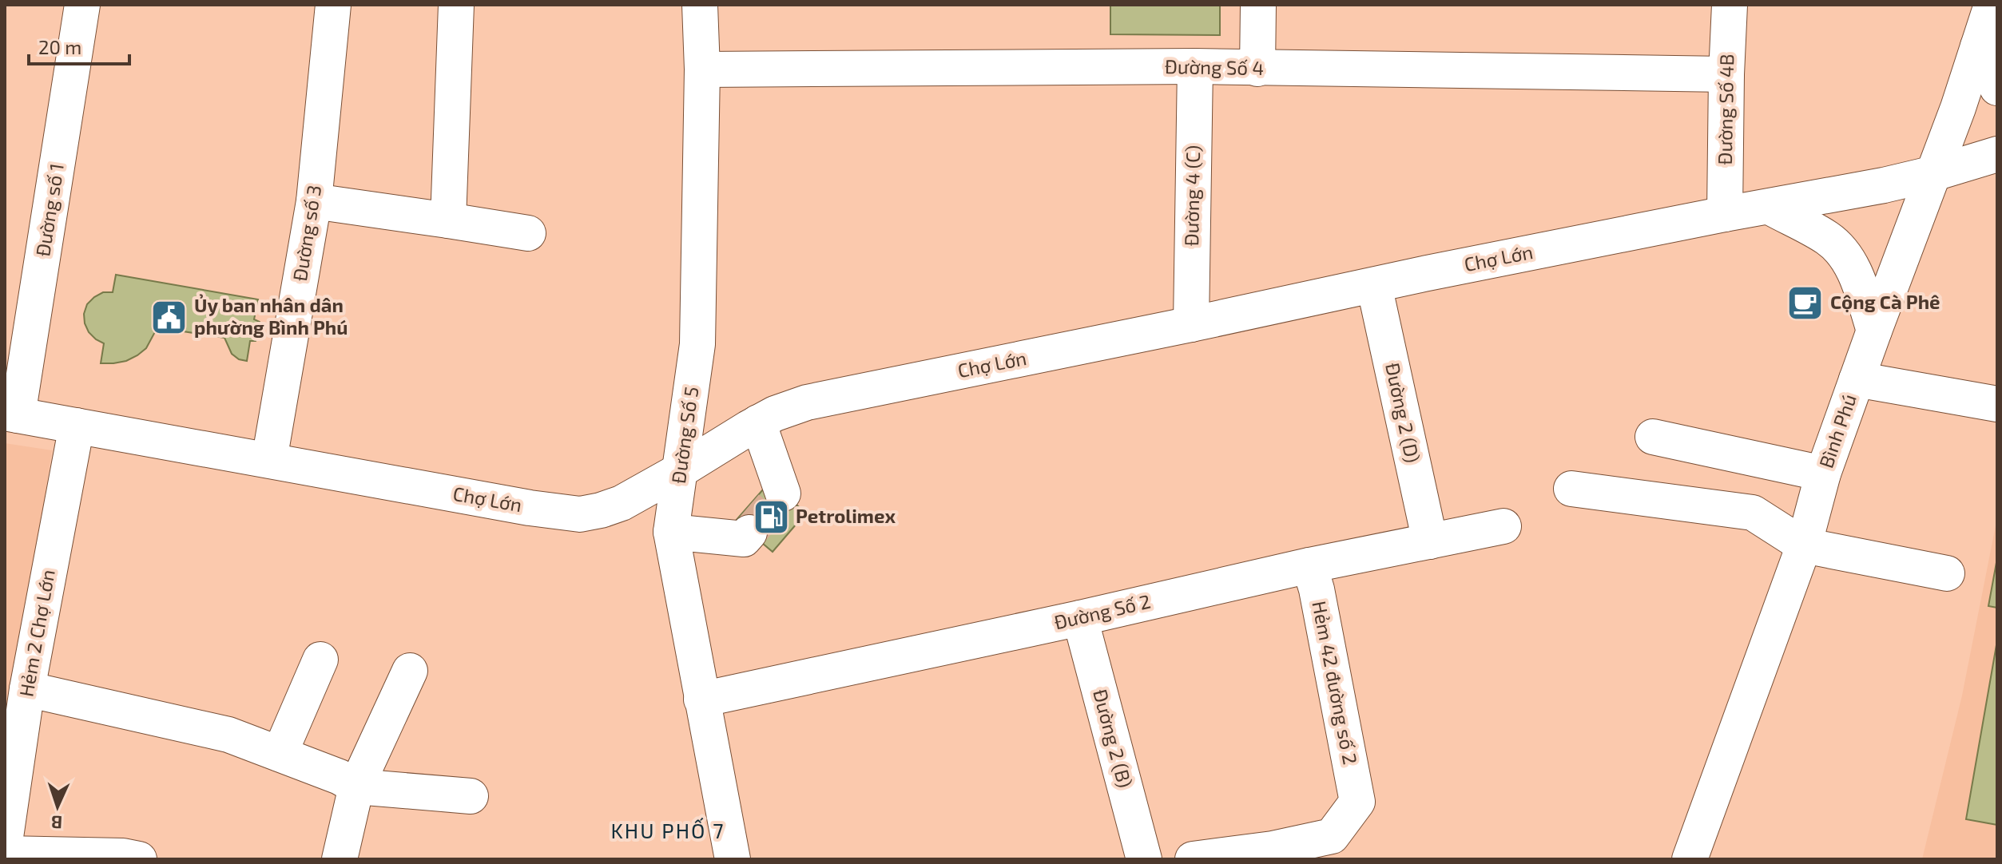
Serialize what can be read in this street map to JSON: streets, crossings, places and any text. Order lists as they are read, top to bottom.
{
  "streets": {
    "street": [
      "Đường Số 4",
      "Đường Số 4B",
      "Đường 4 (C)",
      "Đường số 1",
      "Đường số 3",
      "Chợ Lớn",
      "Đường 2 (D)",
      "Bình Phú",
      "Đường Số 5",
      "Đường Số 2",
      "Hẻm 2 Chợ Lớn",
      "Hẻm 42 đường số 2",
      "Đường 2 (B)"
    ]
  },
  "crossings": [
    ["Đường Số 4", "Đường Số 4B"],
    ["Đường Số 4", "Đường 4 (C)"],
    ["Đường Số 4", "Đường Số 5"],
    ["Đường Số 4B", "Chợ Lớn"],
    ["Đường 4 (C)", "Chợ Lớn"],
    ["Đường số 1", "Chợ Lớn"],
    ["Đường số 3", "Chợ Lớn"],
    ["Chợ Lớn", "Đường 2 (D)"],
    ["Chợ Lớn", "Bình Phú"],
    ["Chợ Lớn", "Đường Số 5"],
    ["Chợ Lớn", "Hẻm 2 Chợ Lớn"],
    ["Đường 2 (D)", "Đường Số 2"],
    ["Đường Số 5", "Đường Số 2"],
    ["Đường Số 2", "Hẻm 42 đường số 2"],
    ["Đường Số 2", "Đường 2 (B)"]
  ],
  "districts": ["KHU PHỐ 7"],
  "places": {
    "cafe": ["Cộng Cà Phê"],
    "public building": ["Ủy ban nhân dân phường Bình Phú"],
    "fuel station": ["Petrolimex"]
  },
  "scale_bar": "20 m",
  "north": "bottom"
}
